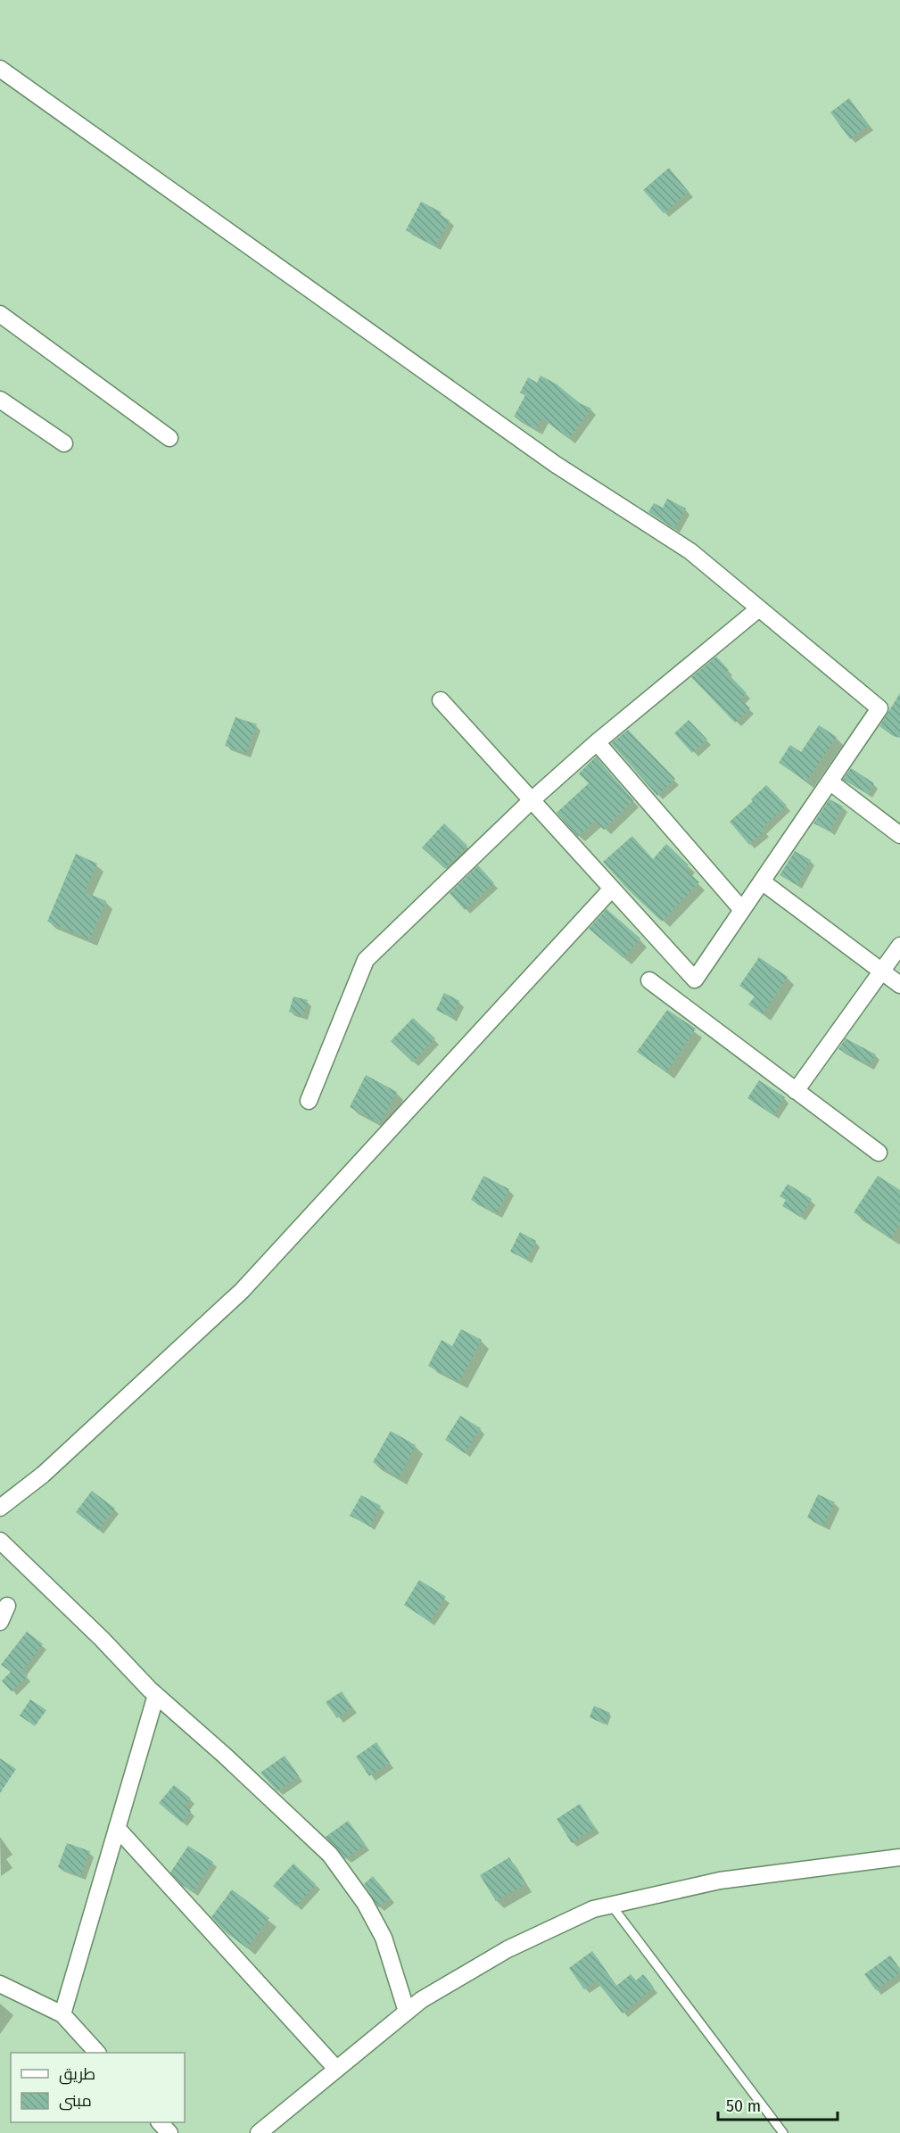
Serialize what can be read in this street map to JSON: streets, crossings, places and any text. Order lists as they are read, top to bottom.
{
  "legend": ["طريق", "مبنى"],
  "scale_bar": "50 m"
}
